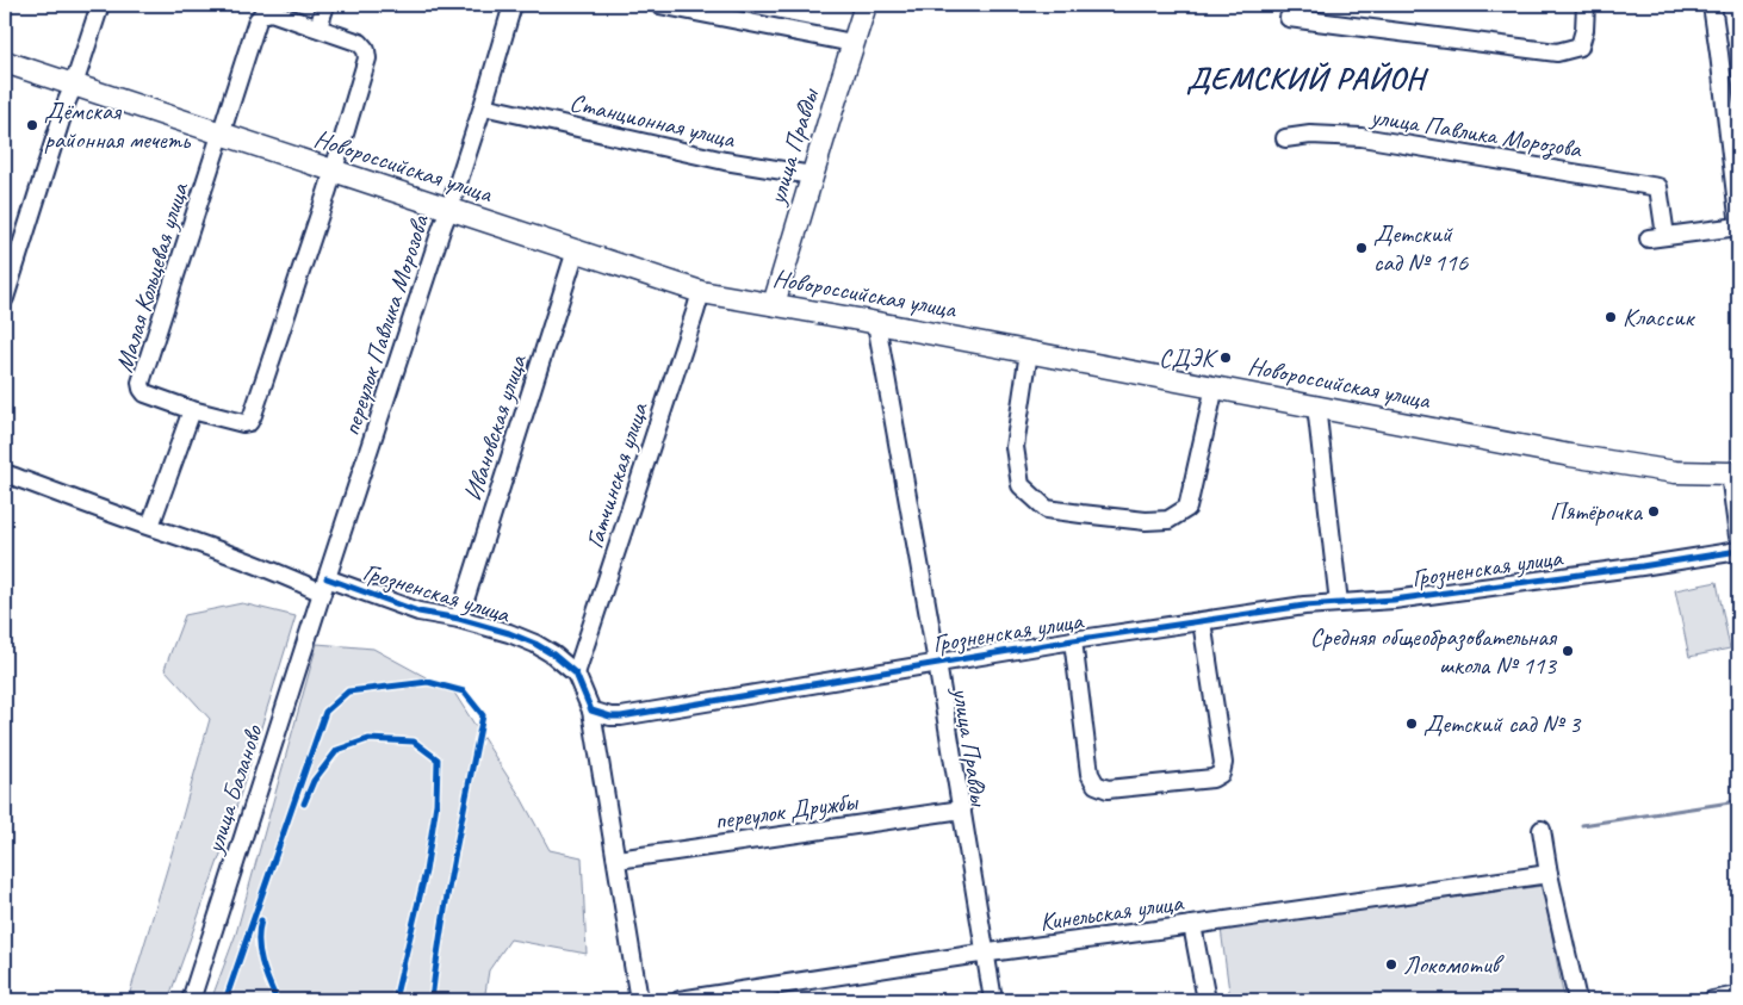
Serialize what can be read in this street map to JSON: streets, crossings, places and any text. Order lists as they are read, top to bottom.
{
  "streets": {
    "main road": ["улица Правды", "Новороссийская улица"],
    "street": [
      "Станционная улица",
      "улица Павлика Морозова",
      "Малая Кольцевая улица",
      "переулок Павлика Морозова",
      "Ивановская улица",
      "Гатчинская улица",
      "Грозненская улица",
      "улица Баланово",
      "переулок Дружбы",
      "Кинельская улица"
    ]
  },
  "crossings": [
    ["Станционная улица", "улица Правды"],
    ["Станционная улица", "переулок Павлика Морозова"],
    ["улица Правды", "Новороссийская улица"],
    ["улица Правды", "Грозненская улица"],
    ["улица Правды", "переулок Дружбы"],
    ["улица Правды", "Кинельская улица"],
    ["Новороссийская улица", "Малая Кольцевая улица"],
    ["Новороссийская улица", "переулок Павлика Морозова"],
    ["Новороссийская улица", "Ивановская улица"],
    ["Новороссийская улица", "Гатчинская улица"],
    ["переулок Павлика Морозова", "Грозненская улица"],
    ["переулок Павлика Морозова", "улица Баланово"],
    ["Ивановская улица", "Грозненская улица"],
    ["Гатчинская улица", "Грозненская улица"],
    ["Грозненская улица", "улица Баланово"]
  ],
  "districts": ["ДЕМСКИЙ РАЙОН"],
  "places": [
    "Дёмская районная мечеть",
    "Детский сад № 116",
    "Классик",
    "СДЭК",
    "Пятёрочка",
    "Средняя общеобразовательная школа № 113",
    "Детский сад № 3",
    "Локомотив"
  ]
}
